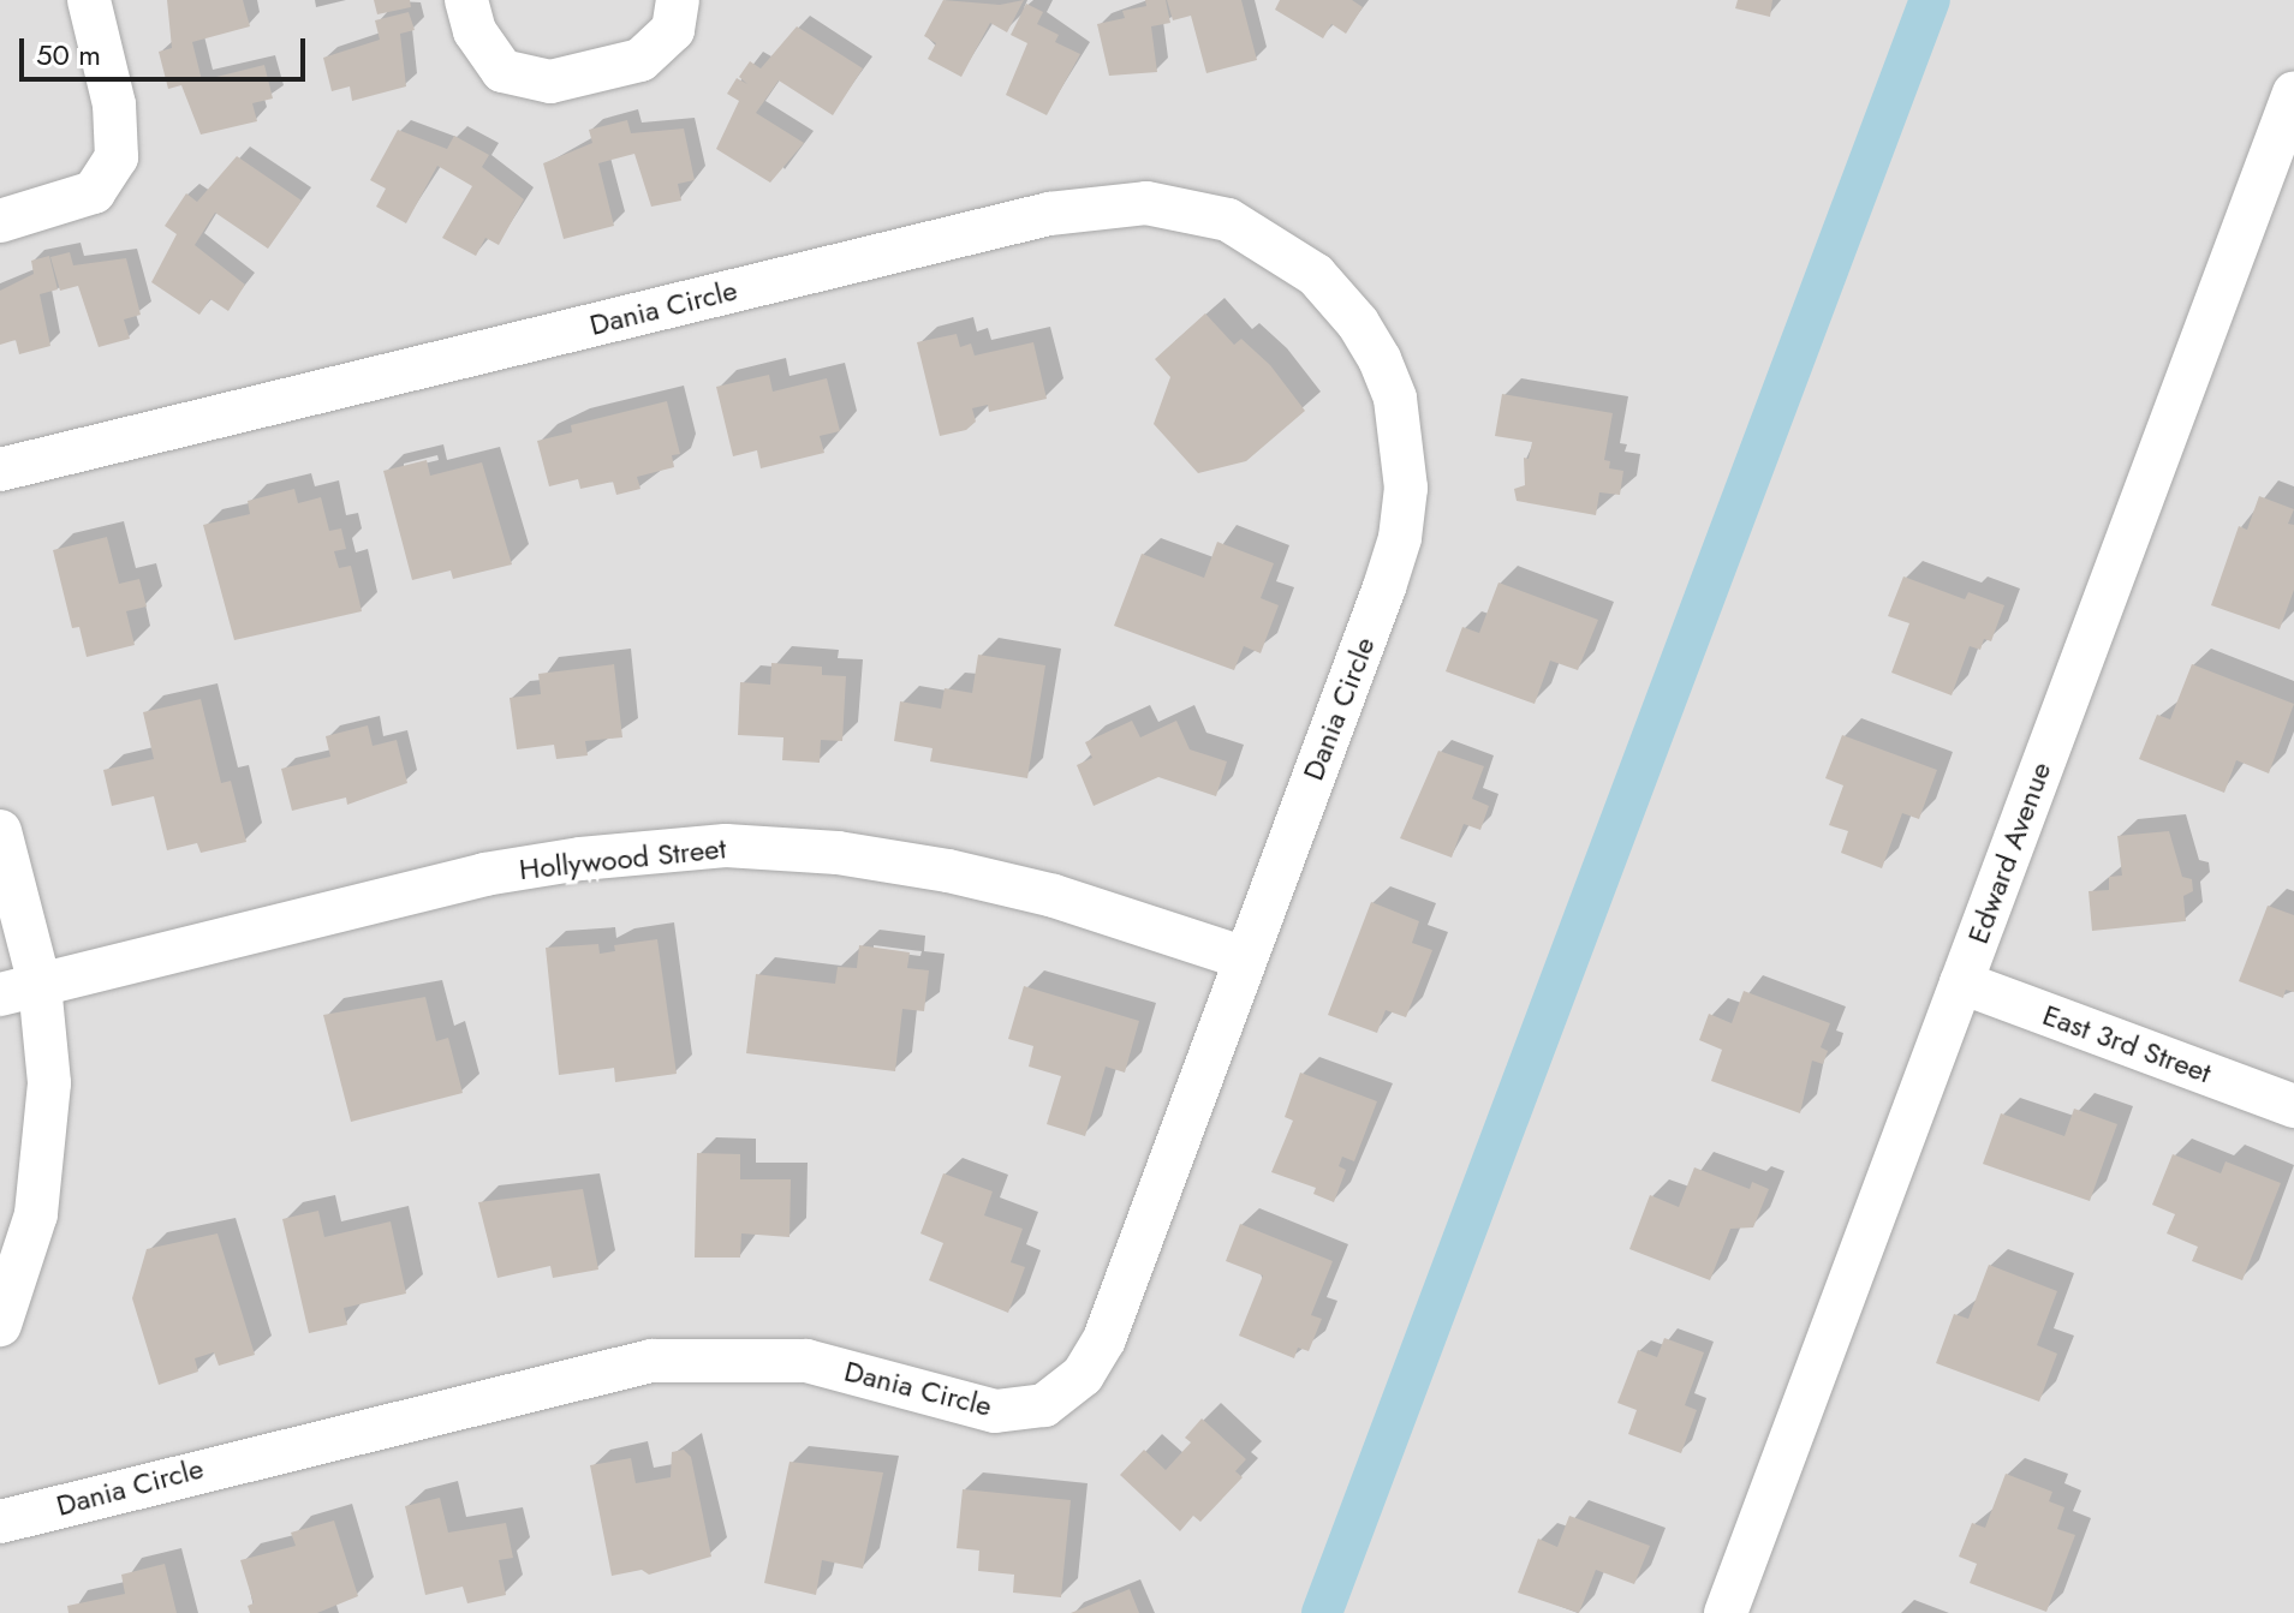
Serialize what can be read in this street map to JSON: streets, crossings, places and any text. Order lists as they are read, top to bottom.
{
  "streets": {
    "street": [
      "Dania Circle",
      "Edward Avenue",
      "Hollywood Street",
      "East 3rd Street"
    ]
  },
  "crossings": [
    ["Dania Circle", "Hollywood Street"],
    ["Edward Avenue", "East 3rd Street"]
  ],
  "scale_bar": "50 m"
}
